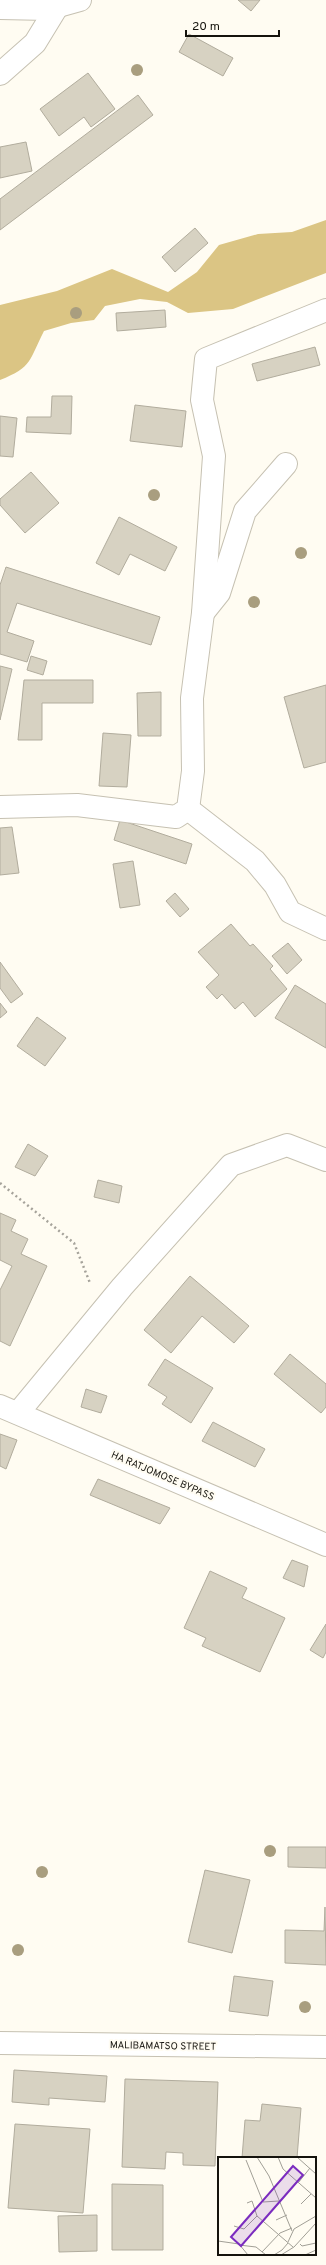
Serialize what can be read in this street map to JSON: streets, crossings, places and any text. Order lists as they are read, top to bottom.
{
  "streets": {
    "street": ["HA RATJOMOSE BYPASS", "MALIBAMATSO STREET"]
  },
  "scale_bar": "20 m"
}
